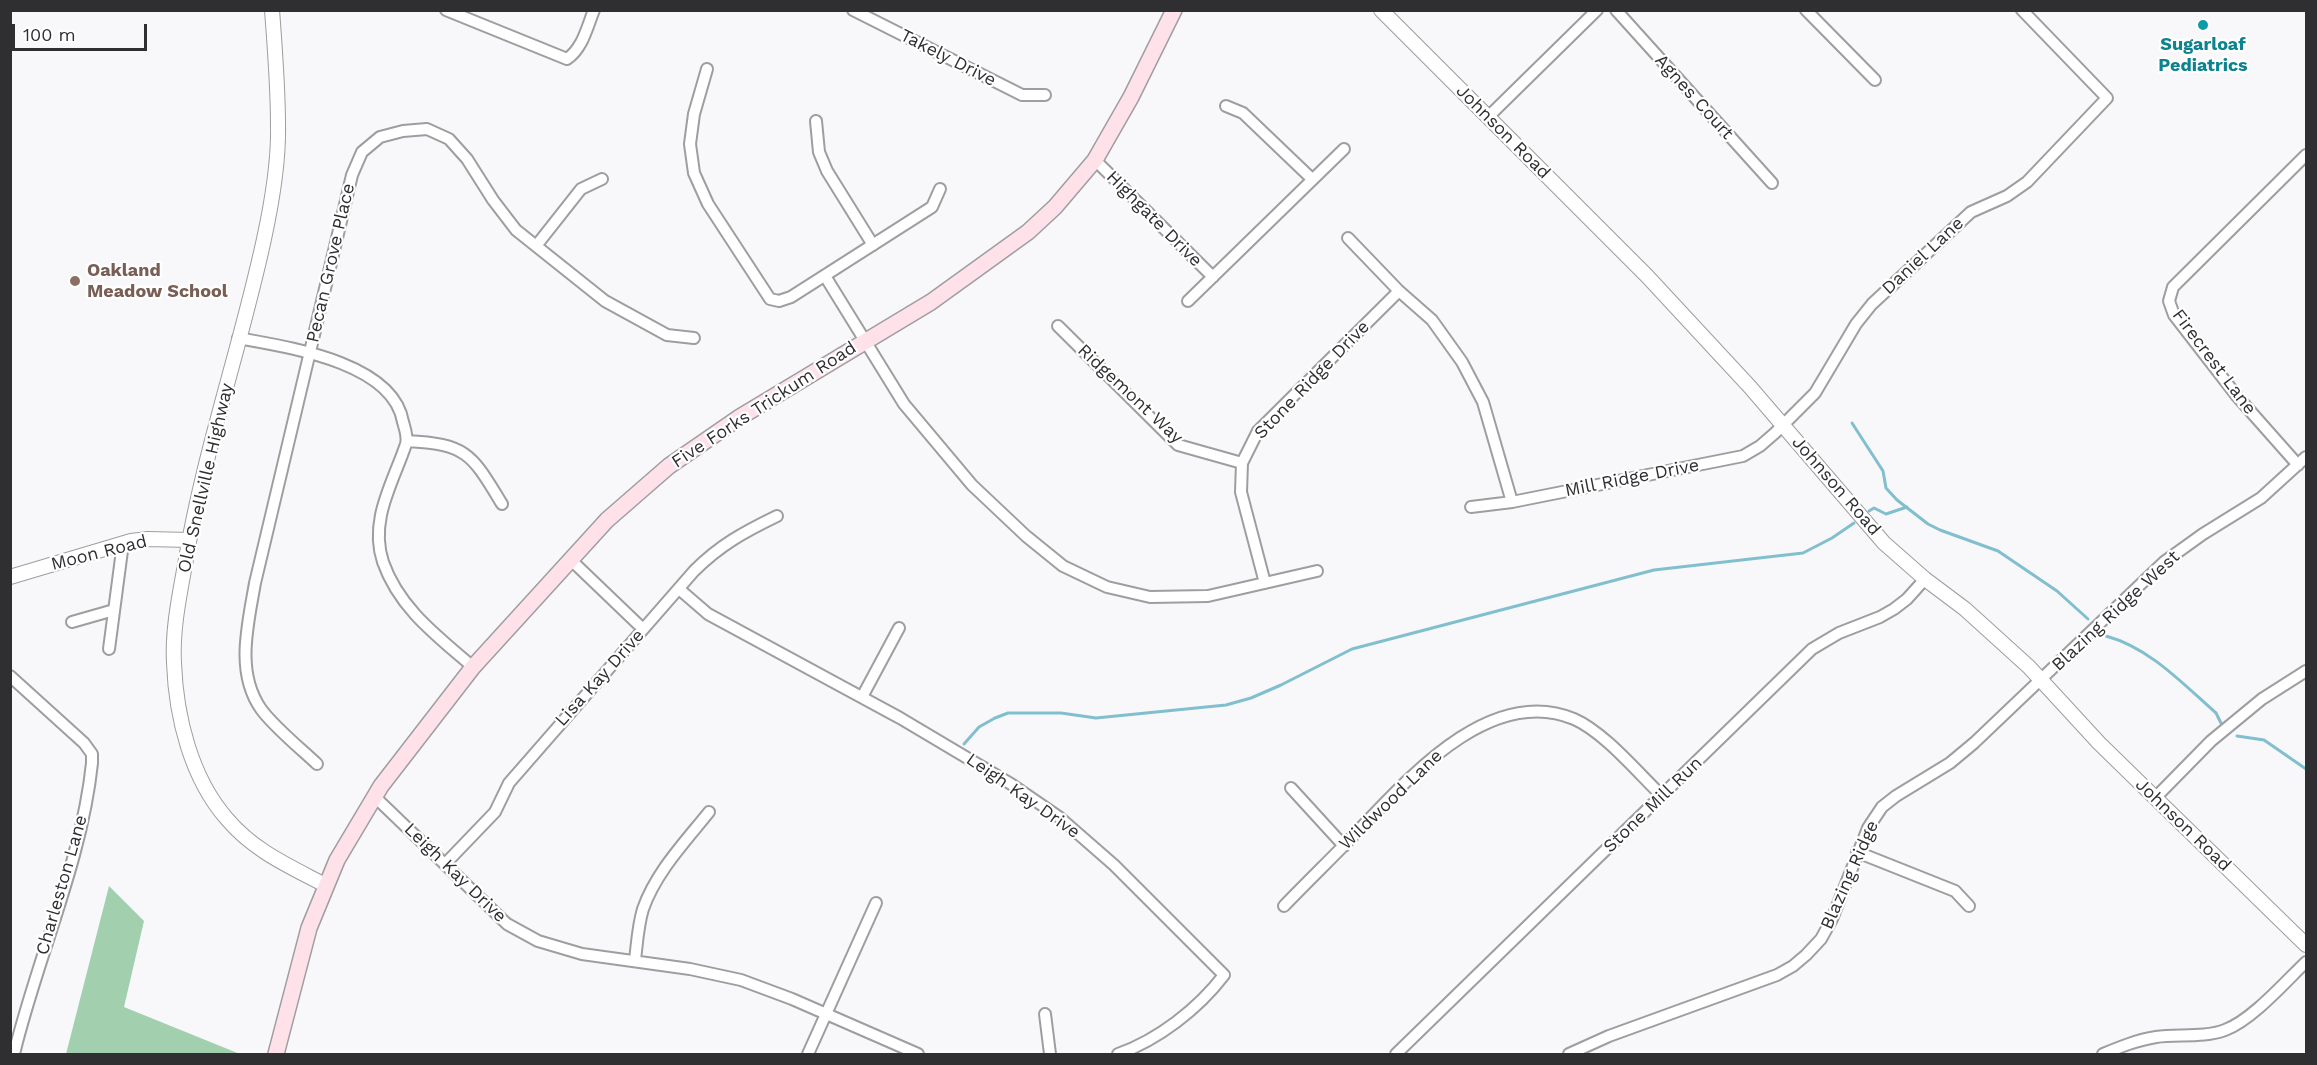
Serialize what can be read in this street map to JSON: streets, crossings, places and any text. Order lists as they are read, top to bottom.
{
  "streets": {
    "main road": ["Five Forks Trickum Road"],
    "street": [
      "Takely Drive",
      "Agnes Court",
      "Johnson Road",
      "Highgate Drive",
      "Daniel Lane",
      "Pecan Grove Place",
      "Firecrest Lane",
      "Stone Ridge Drive",
      "Ridgemont Way",
      "Old Snellville Highway",
      "Mill Ridge Drive",
      "Moon Road",
      "Blazing Ridge West",
      "Lisa Kay Drive",
      "Leigh Kay Drive",
      "Wildwood Lane",
      "Stone Mill Run",
      "Blazing Ridge",
      "Charleston Lane"
    ]
  },
  "crossings": [
    ["Johnson Road", "Daniel Lane"],
    ["Johnson Road", "Mill Ridge Drive"],
    ["Johnson Road", "Blazing Ridge West"],
    ["Johnson Road", "Stone Mill Run"],
    ["Johnson Road", "Blazing Ridge"],
    ["Highgate Drive", "Five Forks Trickum Road"],
    ["Daniel Lane", "Mill Ridge Drive"],
    ["Firecrest Lane", "Blazing Ridge West"],
    ["Stone Ridge Drive", "Ridgemont Way"],
    ["Five Forks Trickum Road", "Old Snellville Highway"],
    ["Five Forks Trickum Road", "Leigh Kay Drive"],
    ["Old Snellville Highway", "Moon Road"],
    ["Blazing Ridge West", "Blazing Ridge"],
    ["Lisa Kay Drive", "Leigh Kay Drive"],
    ["Wildwood Lane", "Stone Mill Run"]
  ],
  "places": ["Sugarloaf Pediatrics", "Oakland Meadow School"],
  "scale_bar": "100 m"
}
